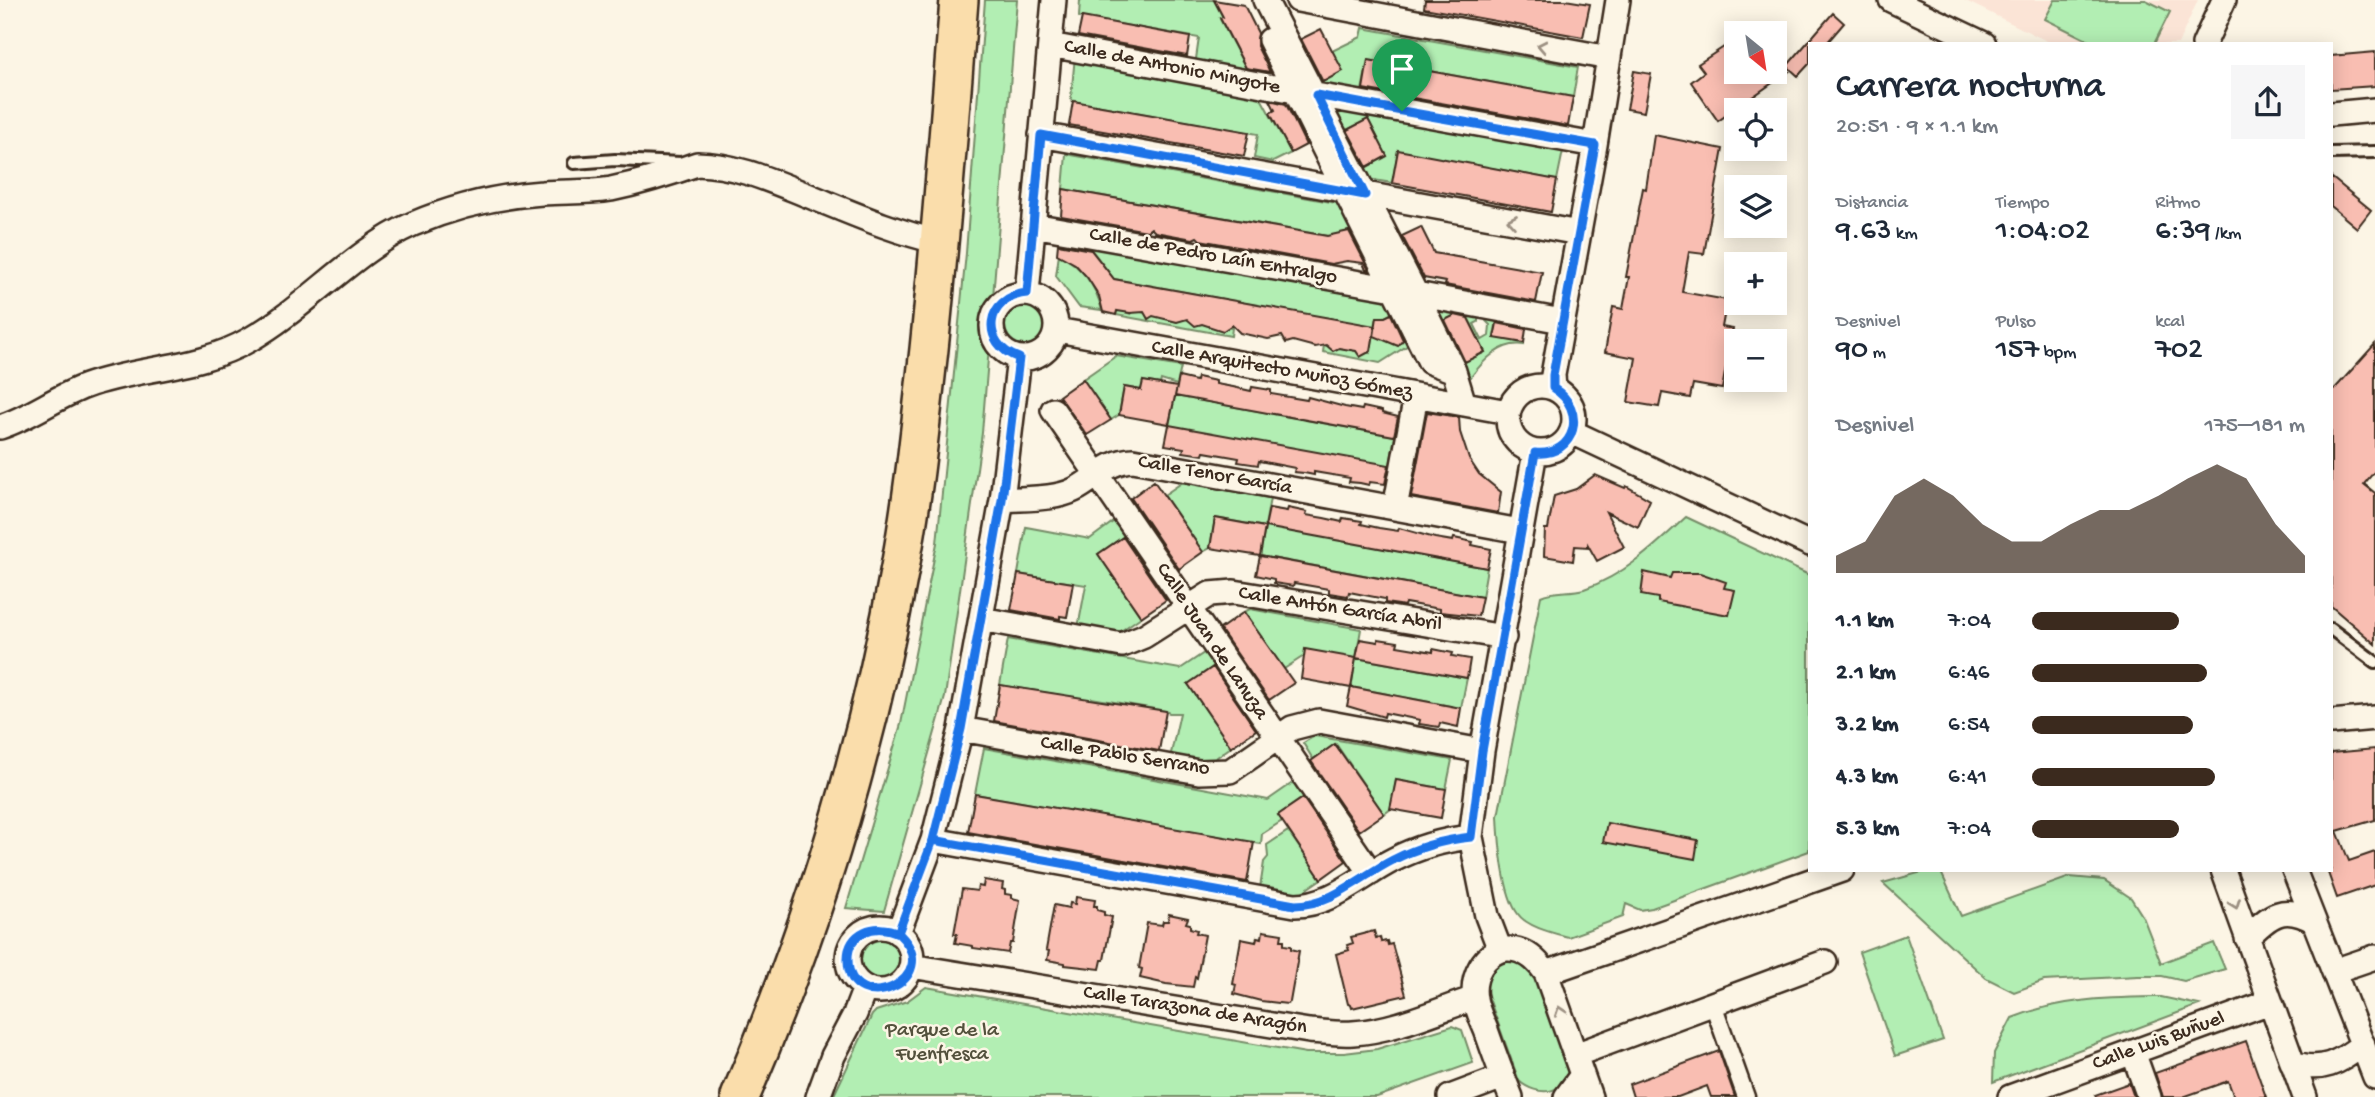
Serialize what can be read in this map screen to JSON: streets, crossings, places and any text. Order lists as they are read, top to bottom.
{
  "streets": {
    "street": [
      "Calle de Antonio Mingote",
      "Calle de Pedro Laín Entralgo",
      "Calle Arquitecto Muñoz Gómez",
      "Calle Tenor García",
      "Calle Antón García Abril",
      "Calle Juan de Lanuza",
      "Calle Pablo Serrano",
      "Calle Tarazona de Aragón",
      "Calle Luis Buñuel"
    ]
  },
  "crossings": [
    ["Calle Tenor García", "Calle Juan de Lanuza"],
    ["Calle Antón García Abril", "Calle Juan de Lanuza"],
    ["Calle Juan de Lanuza", "Calle Pablo Serrano"]
  ],
  "parks": ["Parque de la Fuenfresca"],
  "north": "bottom right",
  "page": {
    "map_buttons": ["+", "−"],
    "heading": ["Carrera nocturna", "20:51 · 9 × 1.1 km"],
    "stats": [
      ["Distancia", "9.63 km"],
      ["Tiempo", "1:04:02"],
      ["Ritmo", "6:39 /km"],
      ["Desnivel", "90 m"],
      ["Pulso", "157 bpm"],
      ["kcal", "702"]
    ],
    "chart": ["Desnivel", "175–181 m"],
    "list": [
      {
        "name": "1.1 km",
        "note": "7:04"
      },
      {
        "name": "2.1 km",
        "note": "6:46"
      },
      {
        "name": "3.2 km",
        "note": "6:54"
      },
      {
        "name": "4.3 km",
        "note": "6:41"
      },
      {
        "name": "5.3 km",
        "note": "7:04"
      }
    ]
  }
}
